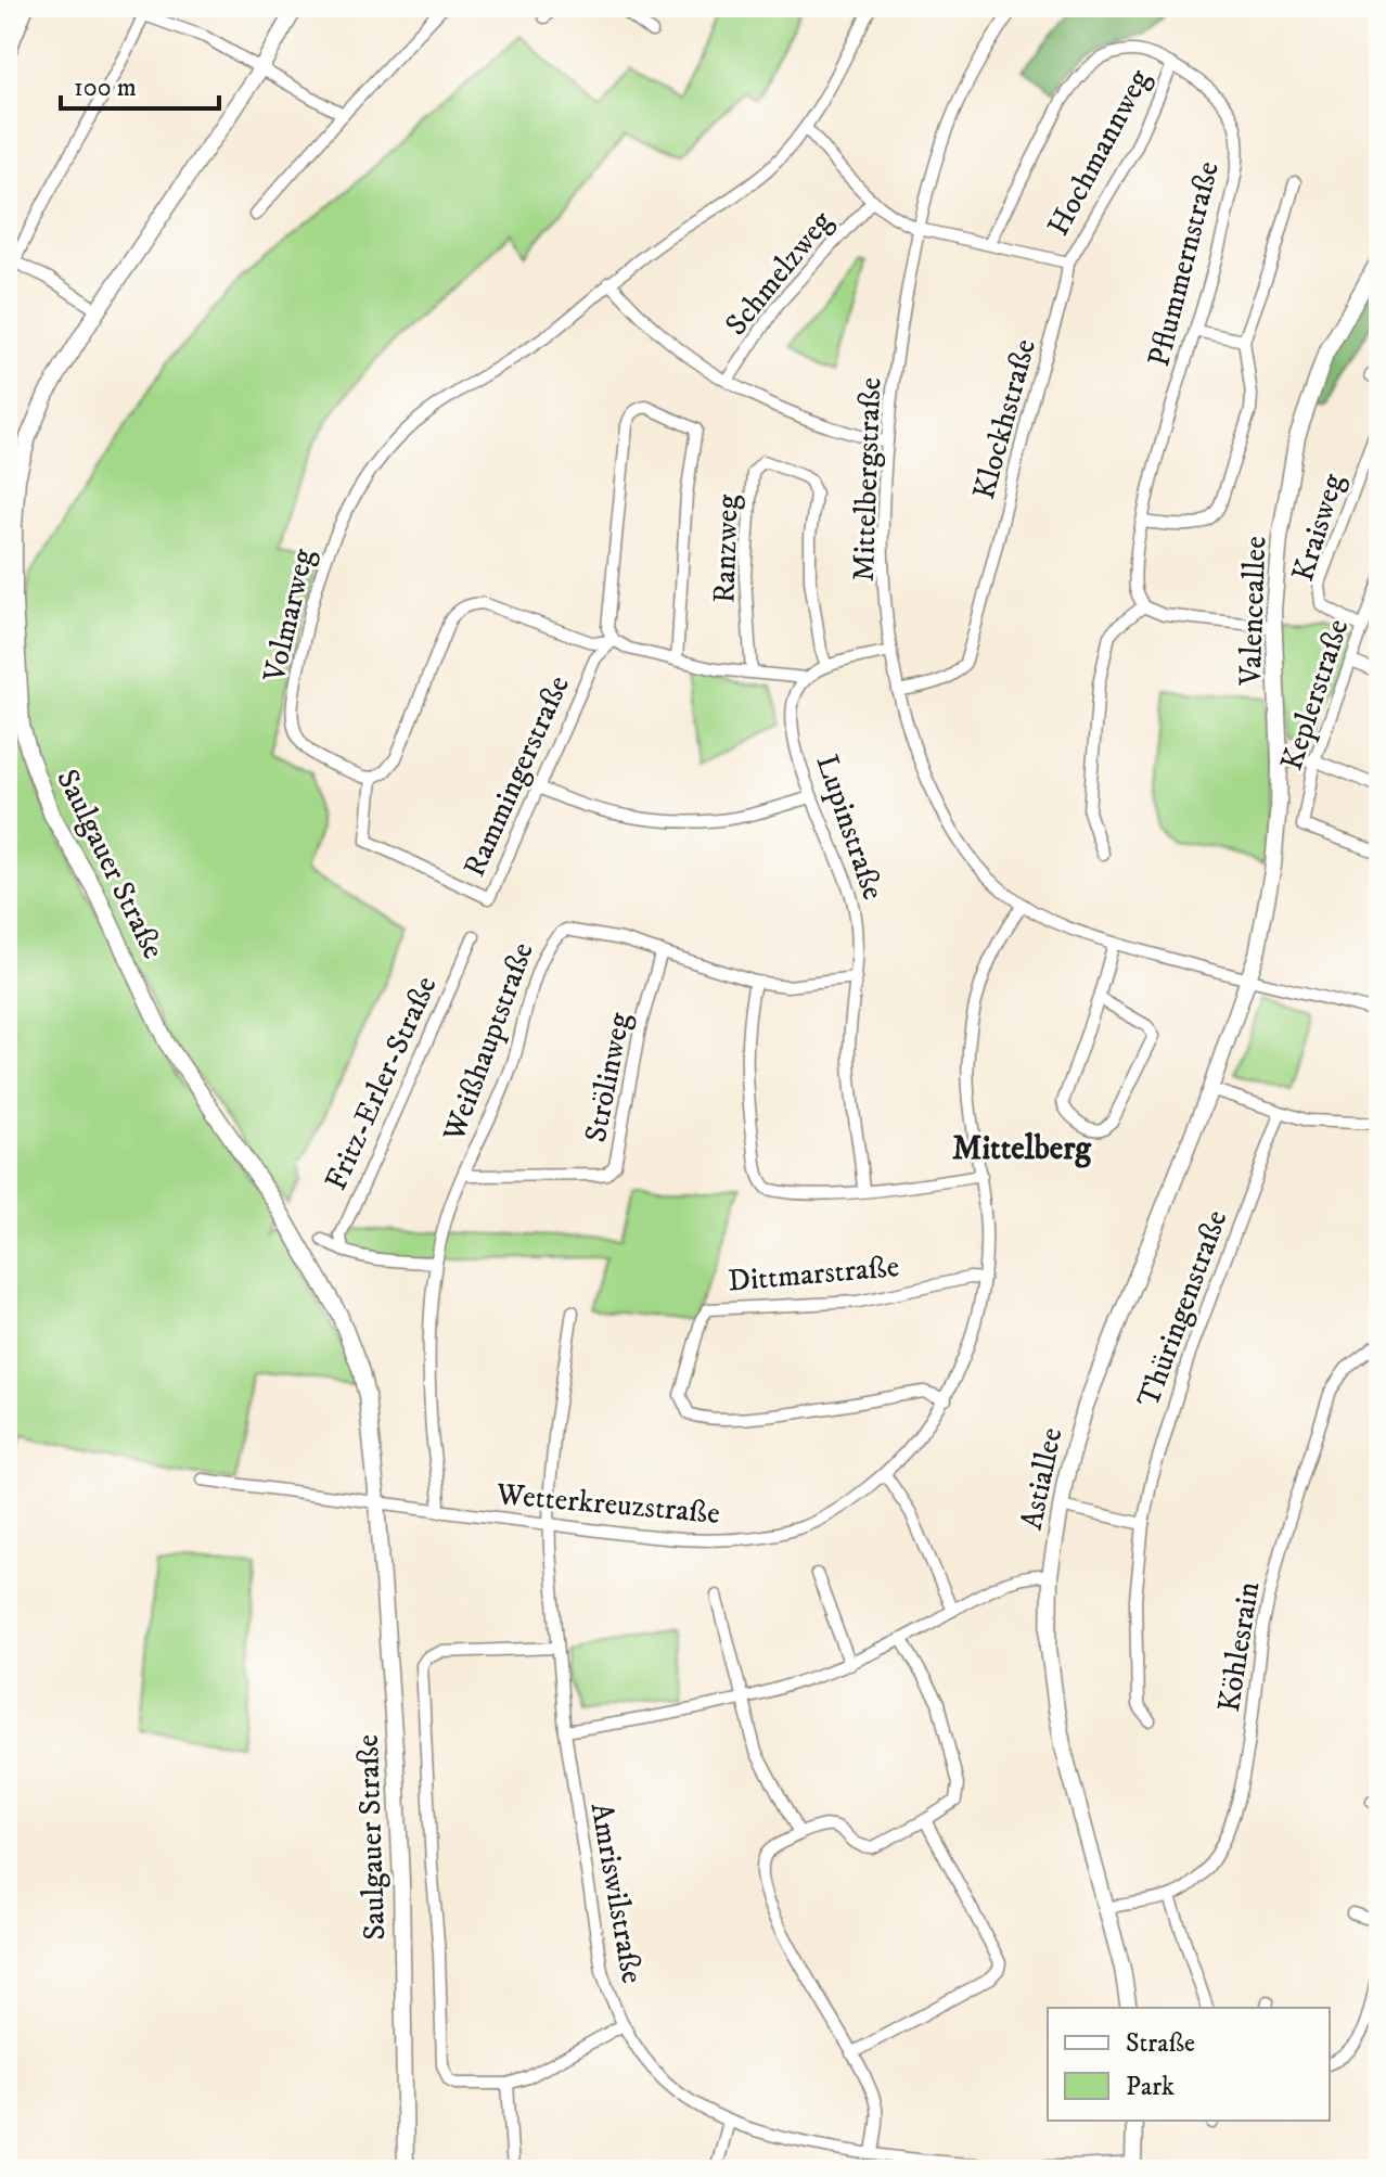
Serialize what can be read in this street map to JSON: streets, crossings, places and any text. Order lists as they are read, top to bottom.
{
  "streets": {
    "main road": ["Valenceallee", "Saulgauer Straße", "Astiallee"],
    "street": [
      "Hochmannweg",
      "Pflummernstraße",
      "Schmelzweg",
      "Klockhstraße",
      "Mittelbergstraße",
      "Kraisweg",
      "Ranzweg",
      "Volmarweg",
      "Keplerstraße",
      "Rammingerstraße",
      "Lupinstraße",
      "Weißhauptstraße",
      "Strölinweg",
      "Fritz-Erler-Straße",
      "Dittmarstraße",
      "Thüringenstraße",
      "Wetterkreuzstraße",
      "Köhlesrain",
      "Amriswilstraße"
    ]
  },
  "crossings": [
    ["Hochmannweg", "Pflummernstraße"],
    ["Hochmannweg", "Klockhstraße"],
    ["Klockhstraße", "Mittelbergstraße"],
    ["Mittelbergstraße", "Valenceallee"],
    ["Mittelbergstraße", "Astiallee"],
    ["Mittelbergstraße", "Wetterkreuzstraße"],
    ["Kraisweg", "Keplerstraße"],
    ["Valenceallee", "Astiallee"],
    ["Volmarweg", "Rammingerstraße"],
    ["Lupinstraße", "Weißhauptstraße"],
    ["Saulgauer Straße", "Wetterkreuzstraße"],
    ["Weißhauptstraße", "Strölinweg"],
    ["Weißhauptstraße", "Wetterkreuzstraße"],
    ["Dittmarstraße", "Wetterkreuzstraße"],
    ["Astiallee", "Köhlesrain"],
    ["Wetterkreuzstraße", "Amriswilstraße"]
  ],
  "districts": ["Mittelberg"],
  "legend": ["Straße", "Park"],
  "scale_bar": "100 m"
}
